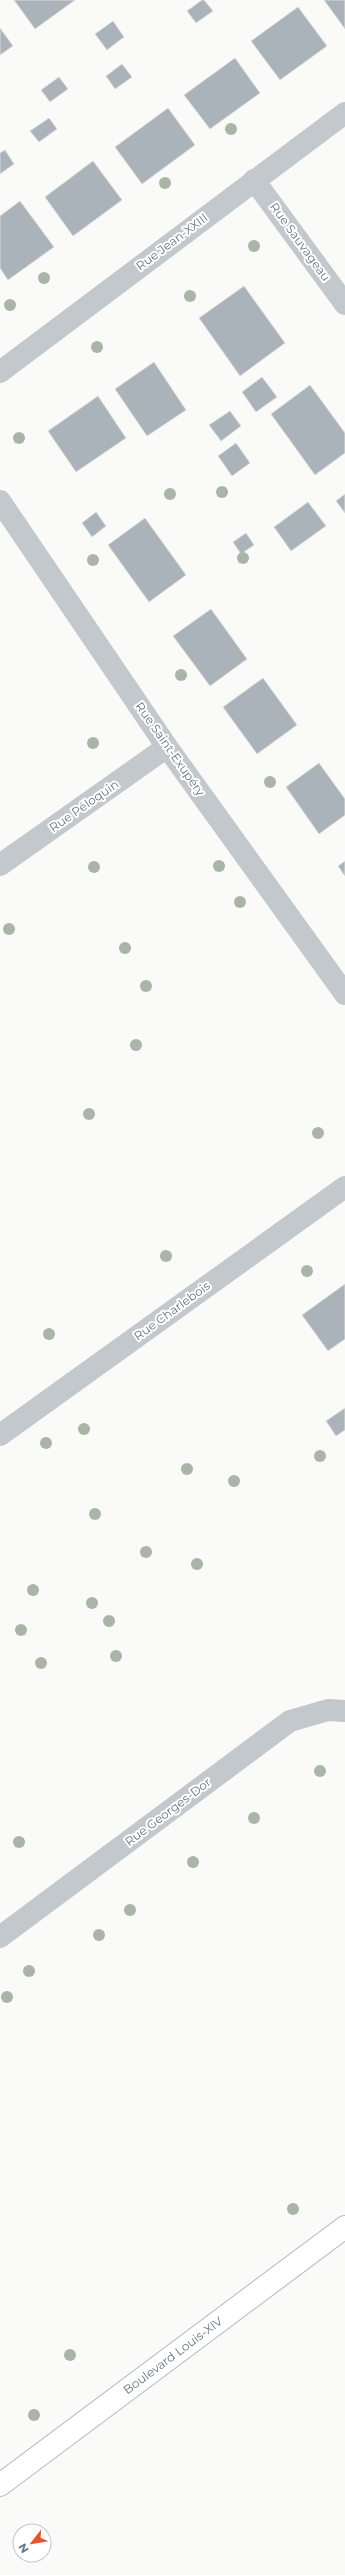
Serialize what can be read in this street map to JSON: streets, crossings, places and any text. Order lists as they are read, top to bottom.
{
  "streets": {
    "main road": ["Boulevard Louis-XIV"],
    "street": [
      "Rue Jean-XXIII",
      "Rue Sauvageau",
      "Rue Saint-Exupéry",
      "Rue Péloquin",
      "Rue Charlebois",
      "Rue Georges-Dor"
    ]
  },
  "crossings": [
    ["Rue Jean-XXIII", "Rue Sauvageau"],
    ["Rue Saint-Exupéry", "Rue Péloquin"]
  ],
  "north": "bottom left"
}
